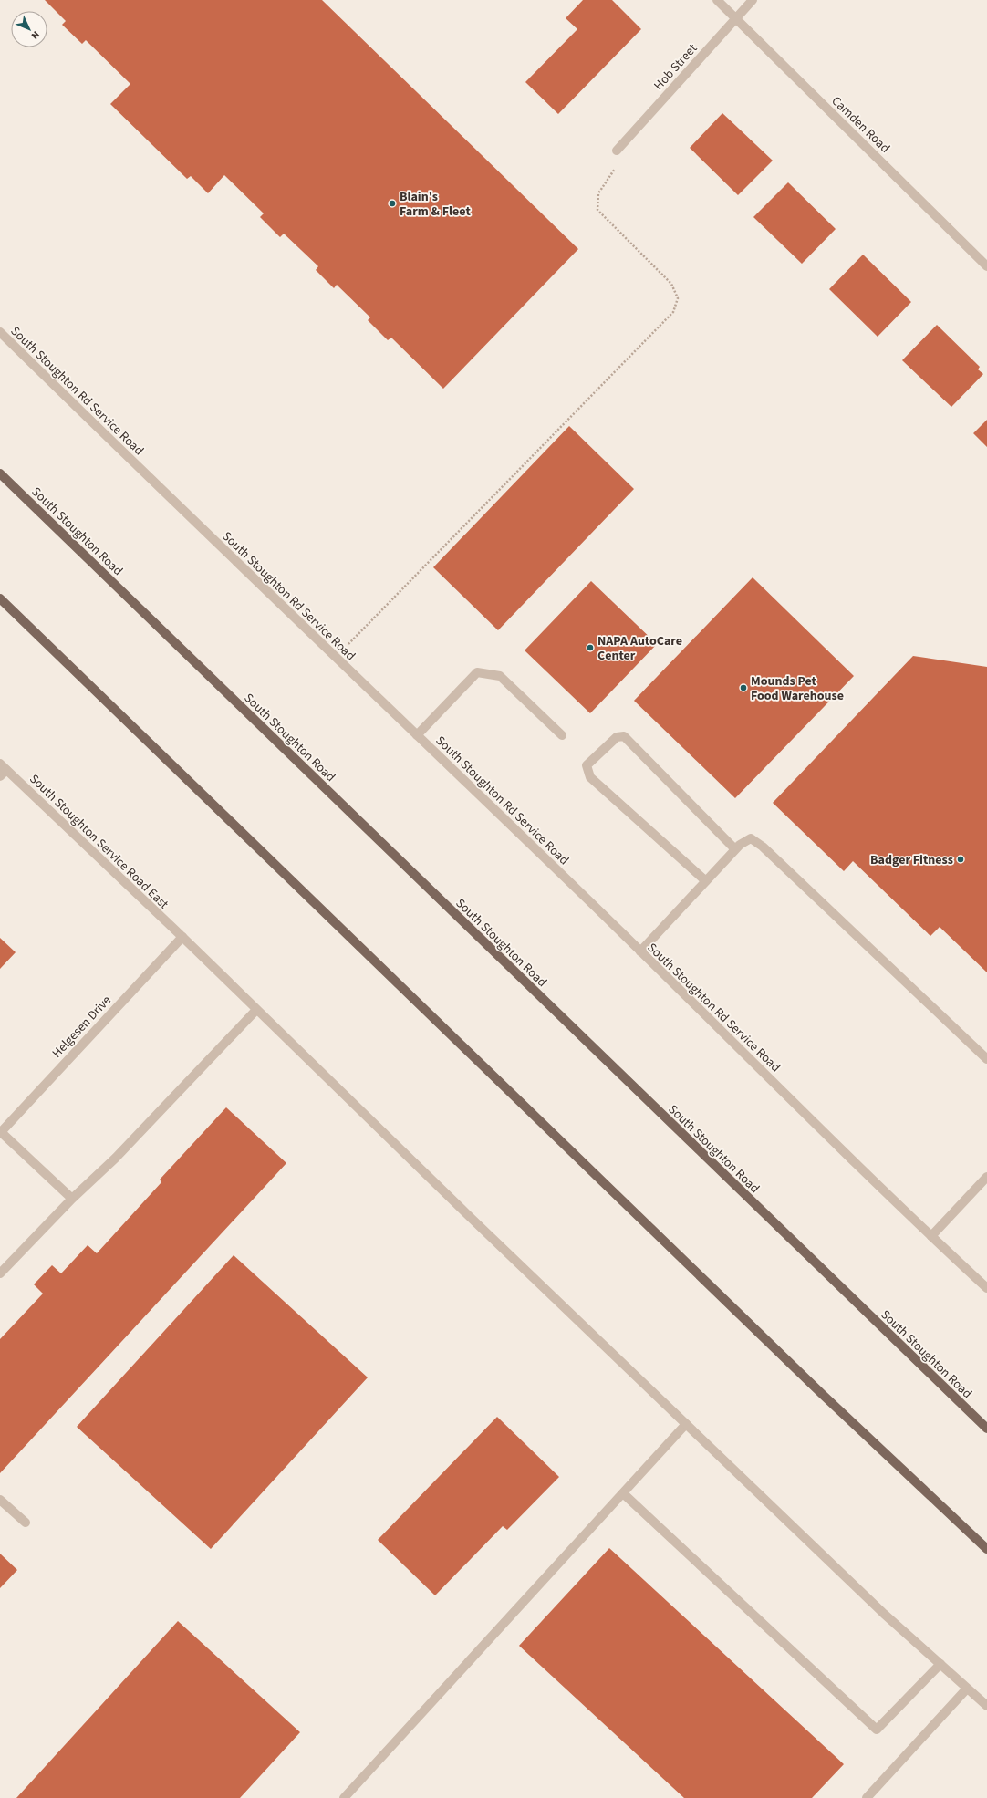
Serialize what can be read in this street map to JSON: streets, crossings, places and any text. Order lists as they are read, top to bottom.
{
  "streets": {
    "main road": ["South Stoughton Road"],
    "street": [
      "Hob Street",
      "Camden Road",
      "South Stoughton Rd Service Road",
      "South Stoughton Service Road East",
      "Helgesen Drive"
    ]
  },
  "crossings": [
    ["Hob Street", "Camden Road"],
    ["South Stoughton Service Road East", "Helgesen Drive"]
  ],
  "places": [
    "Blain's Farm & Fleet",
    "NAPA AutoCare Center",
    "Mounds Pet Food Warehouse",
    "Badger Fitness"
  ],
  "north": "bottom right"
}
